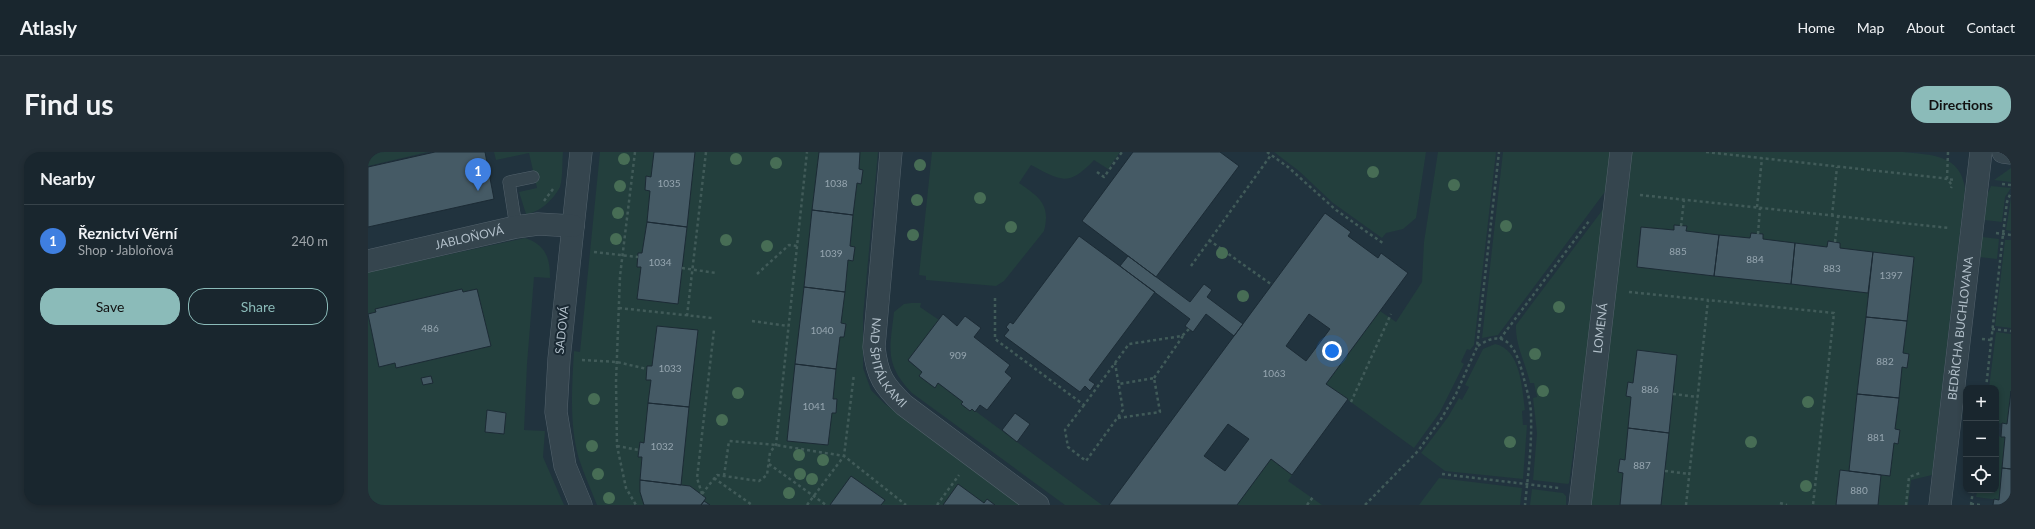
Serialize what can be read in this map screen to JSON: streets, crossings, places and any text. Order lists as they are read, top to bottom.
{
  "streets": {
    "street": [
      "JABLOŇOVÁ",
      "BEDŘICHA BUCHLOVANA",
      "LOMENÁ",
      "SADOVÁ",
      "NAD ŠPITÁLKAMI"
    ]
  },
  "crossings": [
    ["JABLOŇOVÁ", "SADOVÁ"]
  ],
  "house_numbers": [
    "1035",
    "1038",
    "885",
    "1039",
    "884",
    "1034",
    "883",
    "1397",
    "486",
    "1040",
    "909",
    "882",
    "1033",
    "1063",
    "886",
    "1041",
    "881",
    "1032",
    "887",
    "880"
  ],
  "page": {
    "header": "Atlasly",
    "nav": [
      "Home",
      "Map",
      "About",
      "Contact"
    ],
    "buttons": [
      "Directions",
      ["Save", "Share"]
    ],
    "title": "Find us",
    "heading": "Nearby",
    "pins": "1",
    "list": [
      {
        "mark": "1",
        "name": "Řeznictví Věrní",
        "note": "Shop · Jabloňová",
        "value": "240 m"
      }
    ],
    "map_buttons": ["+", "−"]
  }
}
